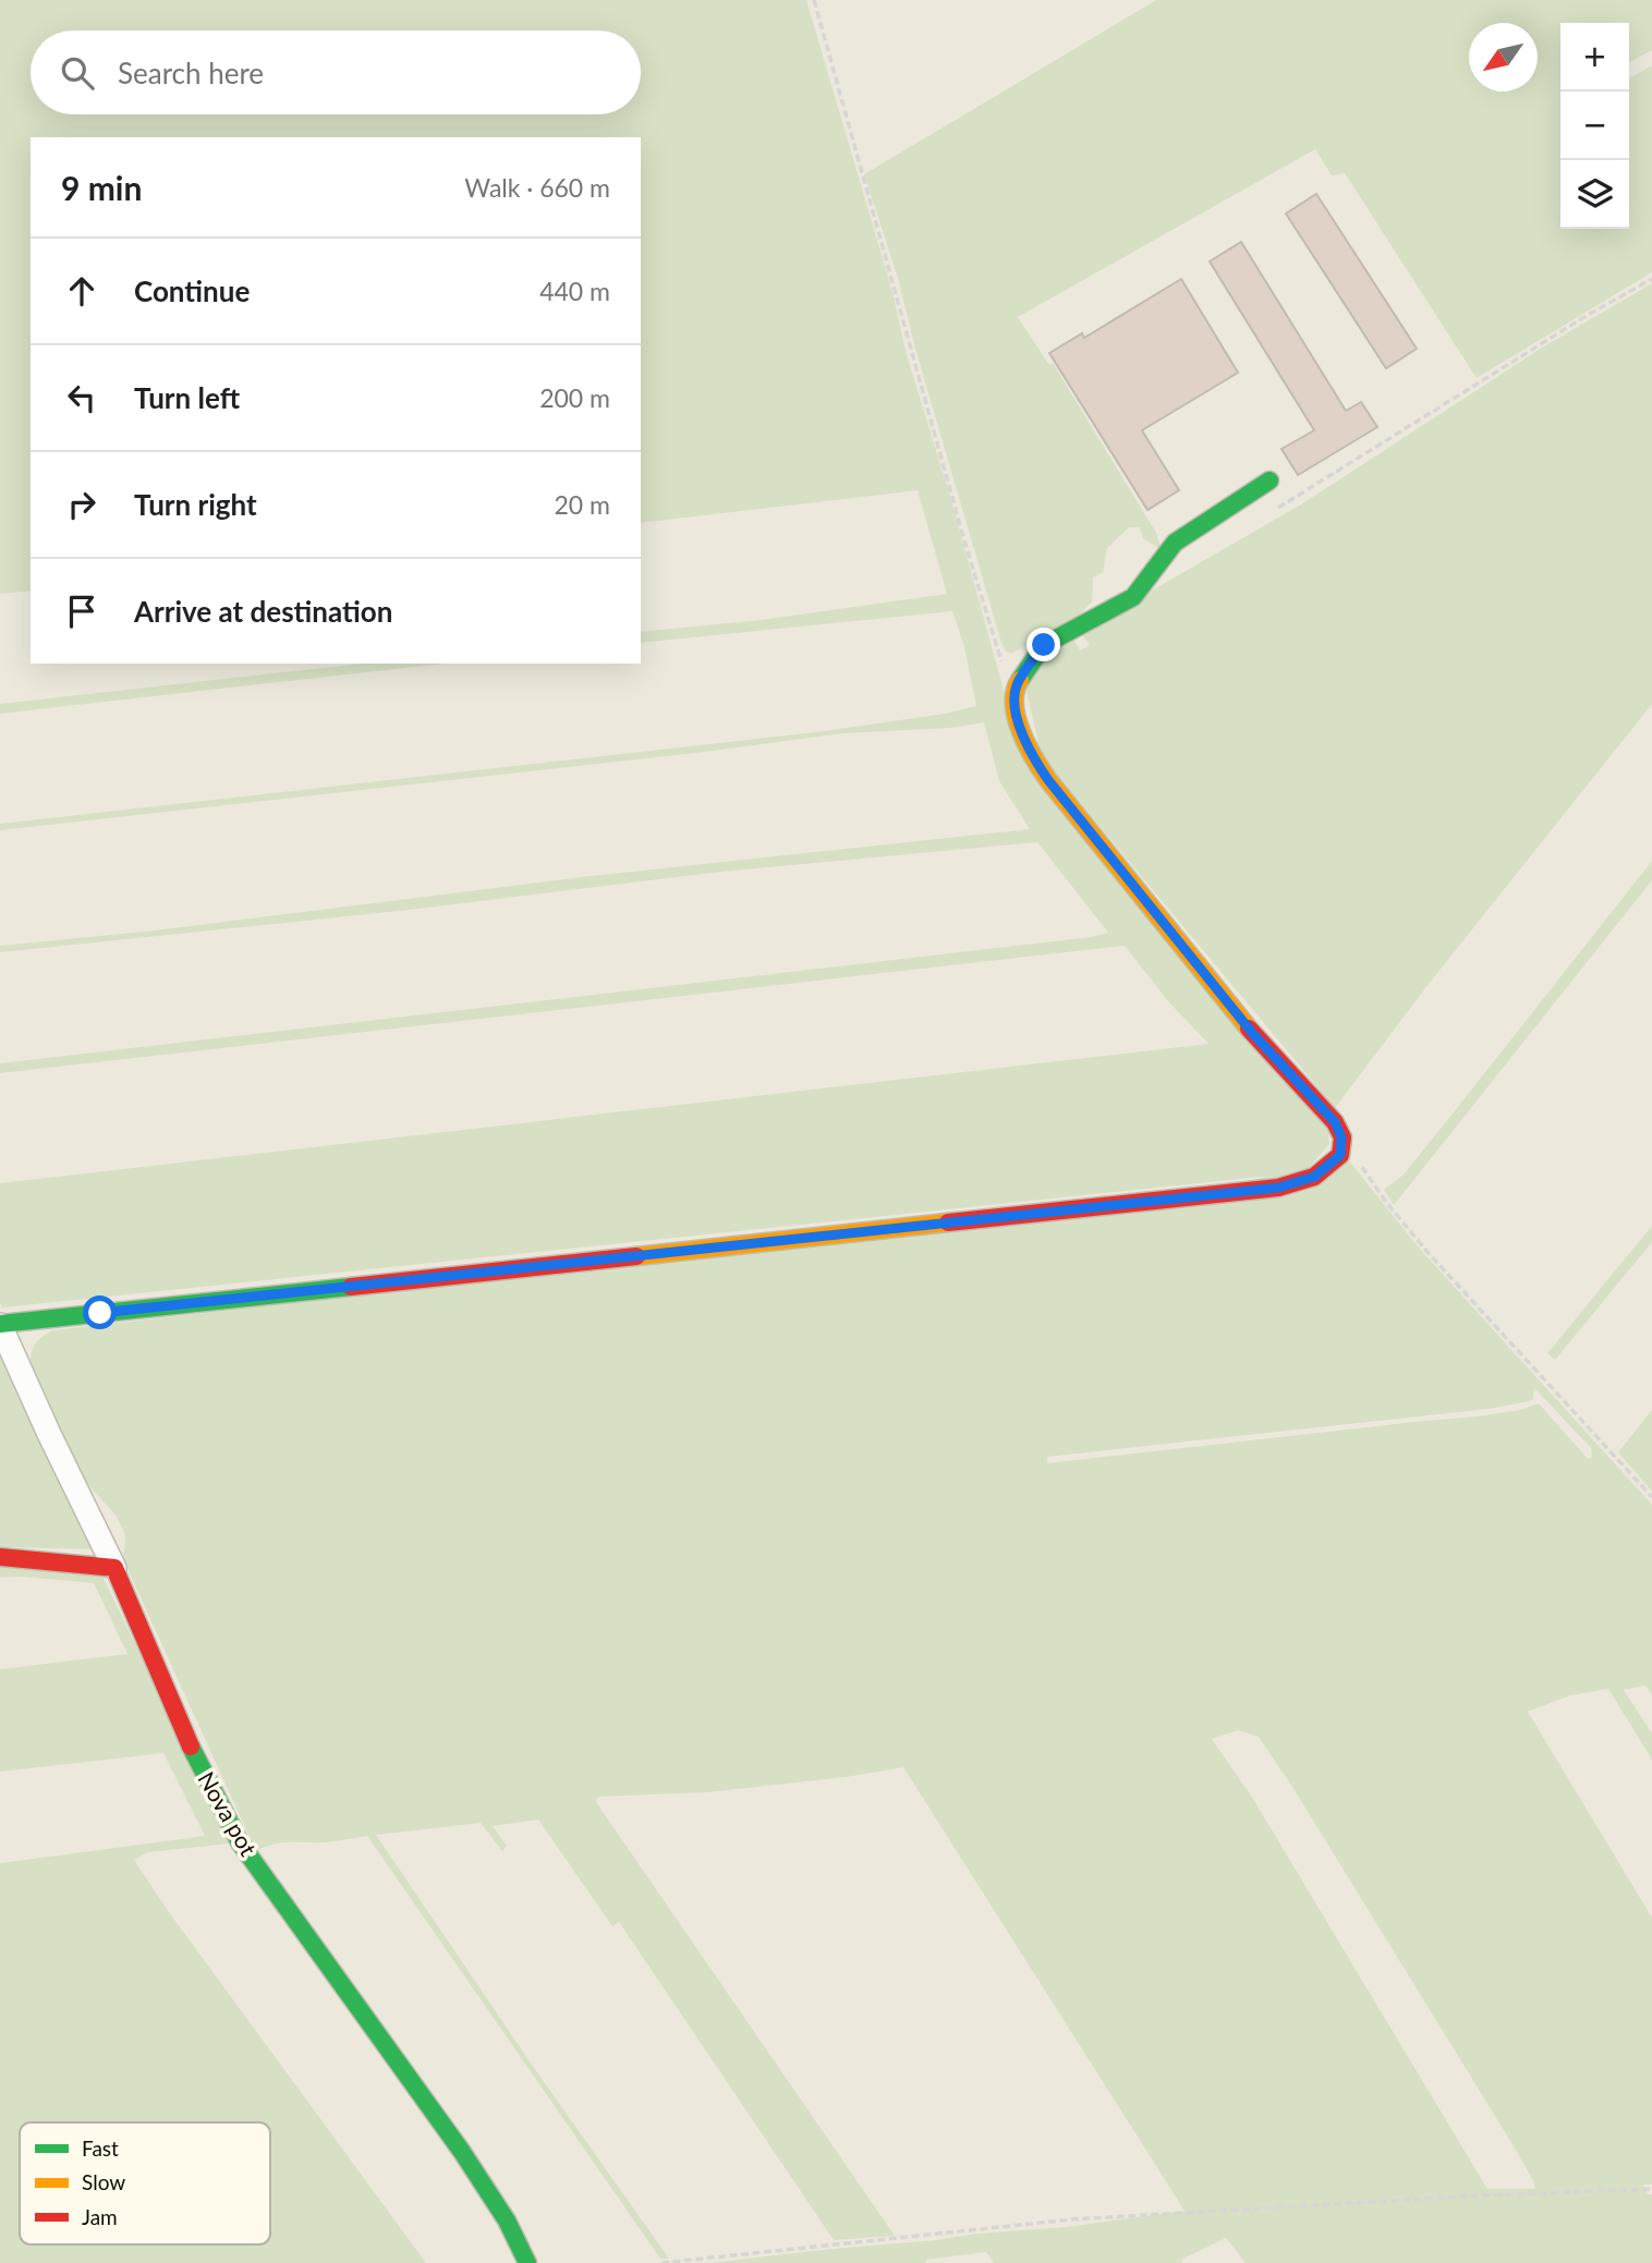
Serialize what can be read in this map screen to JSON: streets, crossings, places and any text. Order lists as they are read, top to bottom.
{
  "streets": {
    "street": ["Nova pot"]
  },
  "legend": ["Fast", "Slow", "Jam"],
  "north": "bottom left",
  "page": {
    "map_buttons": ["+", "−"],
    "search": "Search here",
    "heading": ["9 min", "Walk · 660 m"],
    "list": [
      ["Continue", "440 m"],
      ["Turn left", "200 m"],
      ["Turn right", "20 m"],
      "Arrive at destination"
    ]
  }
}
